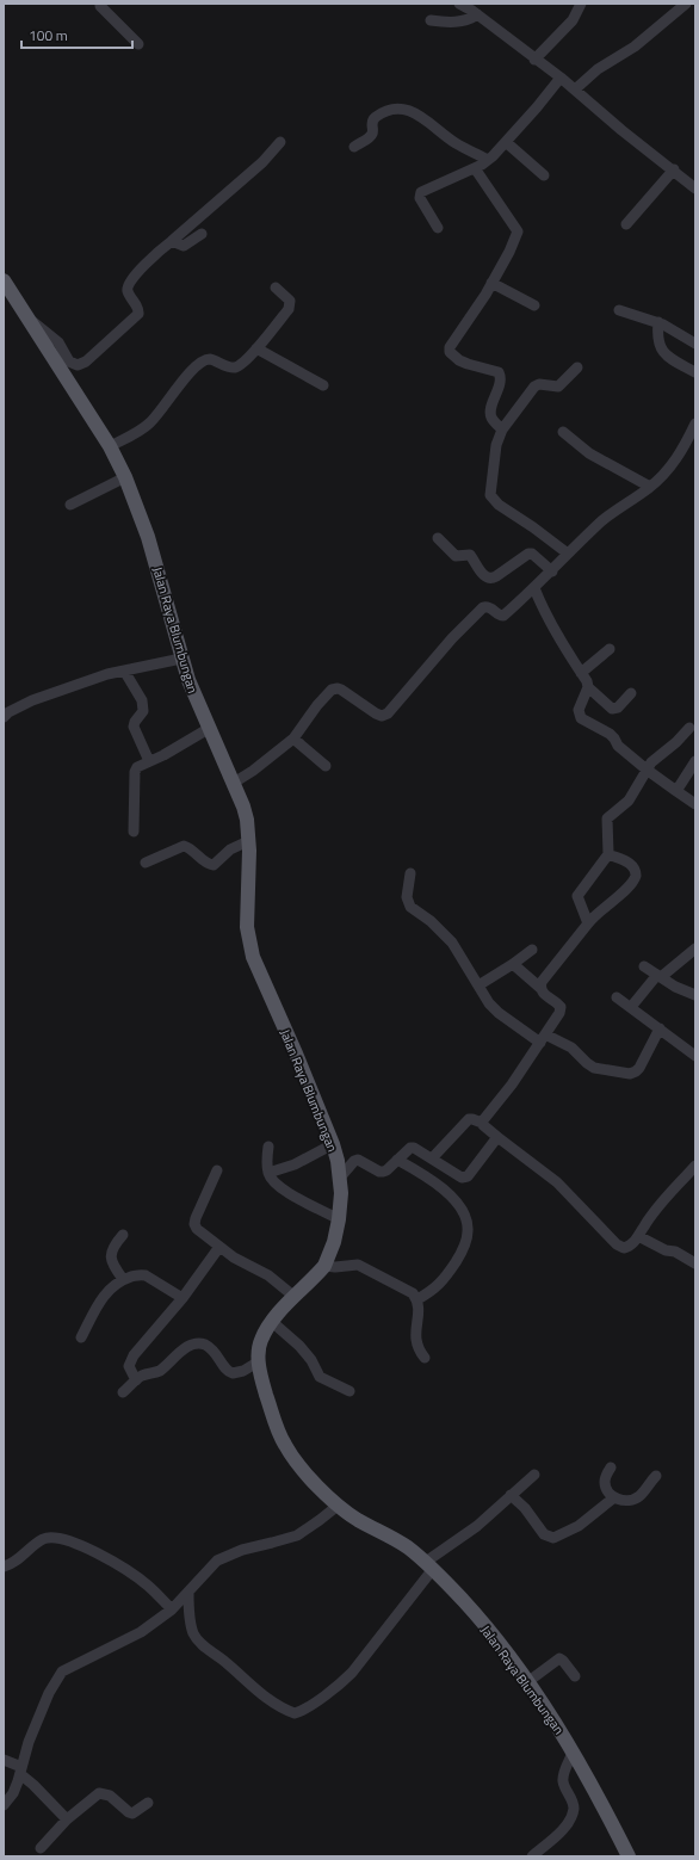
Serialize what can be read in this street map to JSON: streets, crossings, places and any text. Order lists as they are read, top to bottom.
{
  "streets": {
    "main road": ["Jalan Raya Blumbungan"]
  },
  "scale_bar": "100 m"
}
